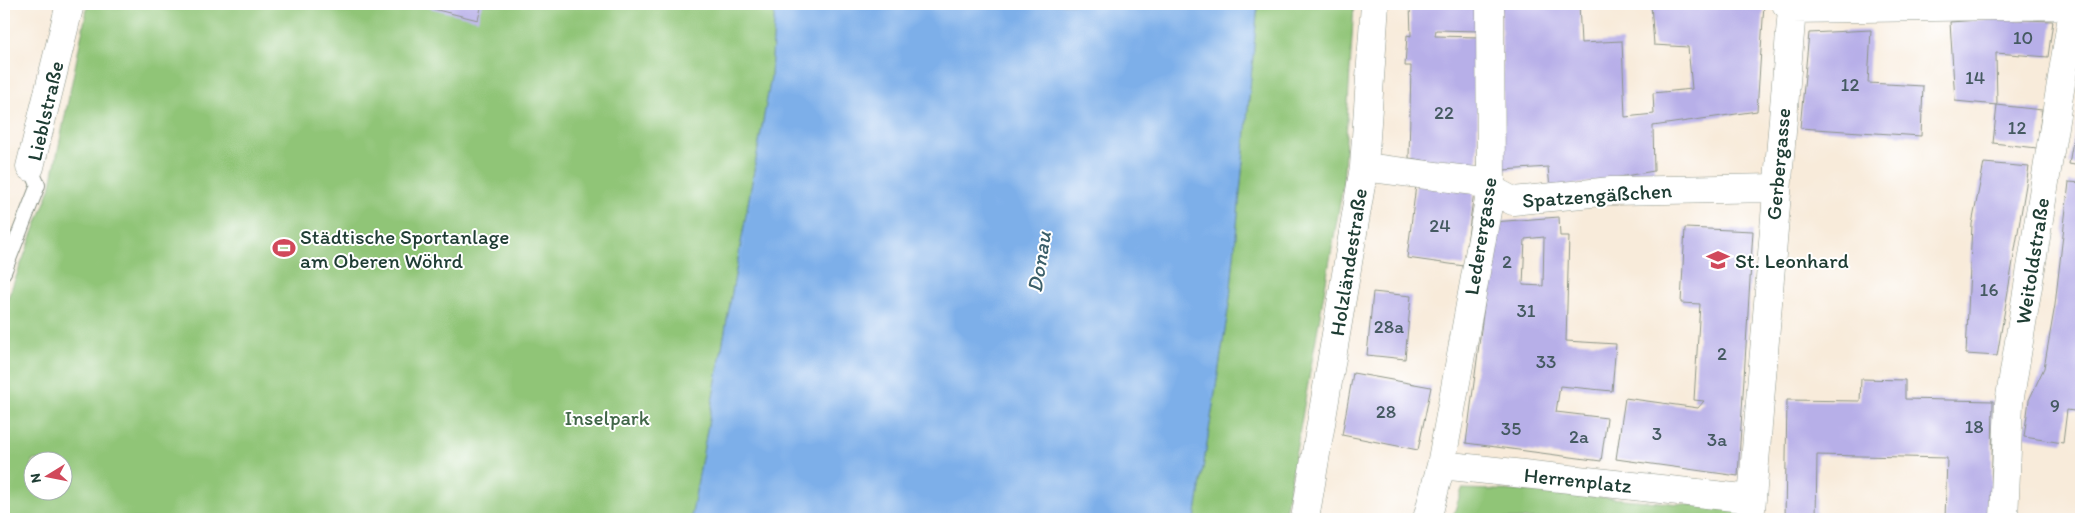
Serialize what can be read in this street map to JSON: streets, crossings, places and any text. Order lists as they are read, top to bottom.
{
  "streets": {
    "street": [
      "Lieblstraße",
      "Gerbergasse",
      "Spatzengäßchen",
      "Lederergasse",
      "Weitoldstraße",
      "Holzländestraße",
      "Herrenplatz"
    ]
  },
  "crossings": [
    ["Gerbergasse", "Spatzengäßchen"],
    ["Gerbergasse", "Herrenplatz"],
    ["Spatzengäßchen", "Lederergasse"],
    ["Spatzengäßchen", "Holzländestraße"],
    ["Lederergasse", "Herrenplatz"]
  ],
  "water": ["Donau"],
  "parks": ["Inselpark"],
  "places": {
    "sports": ["Städtische Sportanlage am Oberen Wöhrd"],
    "school or university": ["St. Leonhard"]
  },
  "house_numbers": [
    "10",
    "14",
    "12",
    "22",
    "12",
    "24",
    "2",
    "16",
    "31",
    "28a",
    "2",
    "33",
    "9",
    "28",
    "18",
    "35",
    "3",
    "2a",
    "3a"
  ],
  "north": "left"
}
